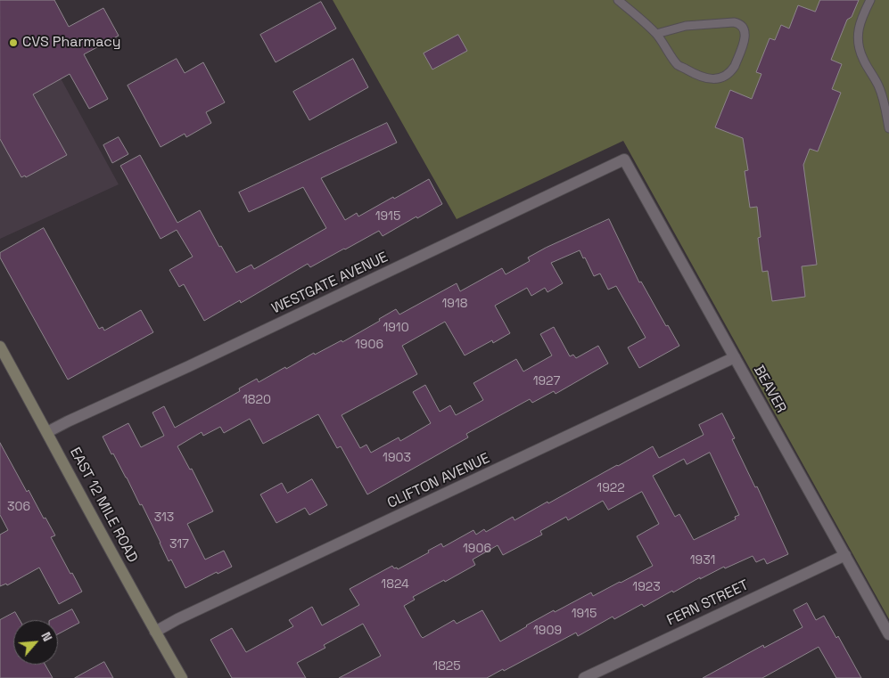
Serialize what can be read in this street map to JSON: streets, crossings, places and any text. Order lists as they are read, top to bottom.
{
  "streets": {
    "main road": ["EAST 12 MILE ROAD"],
    "street": [
      "WESTGATE AVENUE",
      "BEAVER",
      "CLIFTON AVENUE",
      "FERN STREET"
    ]
  },
  "crossings": [
    ["WESTGATE AVENUE", "BEAVER"],
    ["WESTGATE AVENUE", "EAST 12 MILE ROAD"],
    ["BEAVER", "CLIFTON AVENUE"],
    ["BEAVER", "FERN STREET"],
    ["CLIFTON AVENUE", "EAST 12 MILE ROAD"]
  ],
  "places": ["CVS Pharmacy"],
  "house_numbers": [
    "1915",
    "1918",
    "1910",
    "1906",
    "1927",
    "1820",
    "1903",
    "1922",
    "306",
    "313",
    "317",
    "1906",
    "1931",
    "1824",
    "1923",
    "1915",
    "1909",
    "1825"
  ],
  "north": "top right"
}
